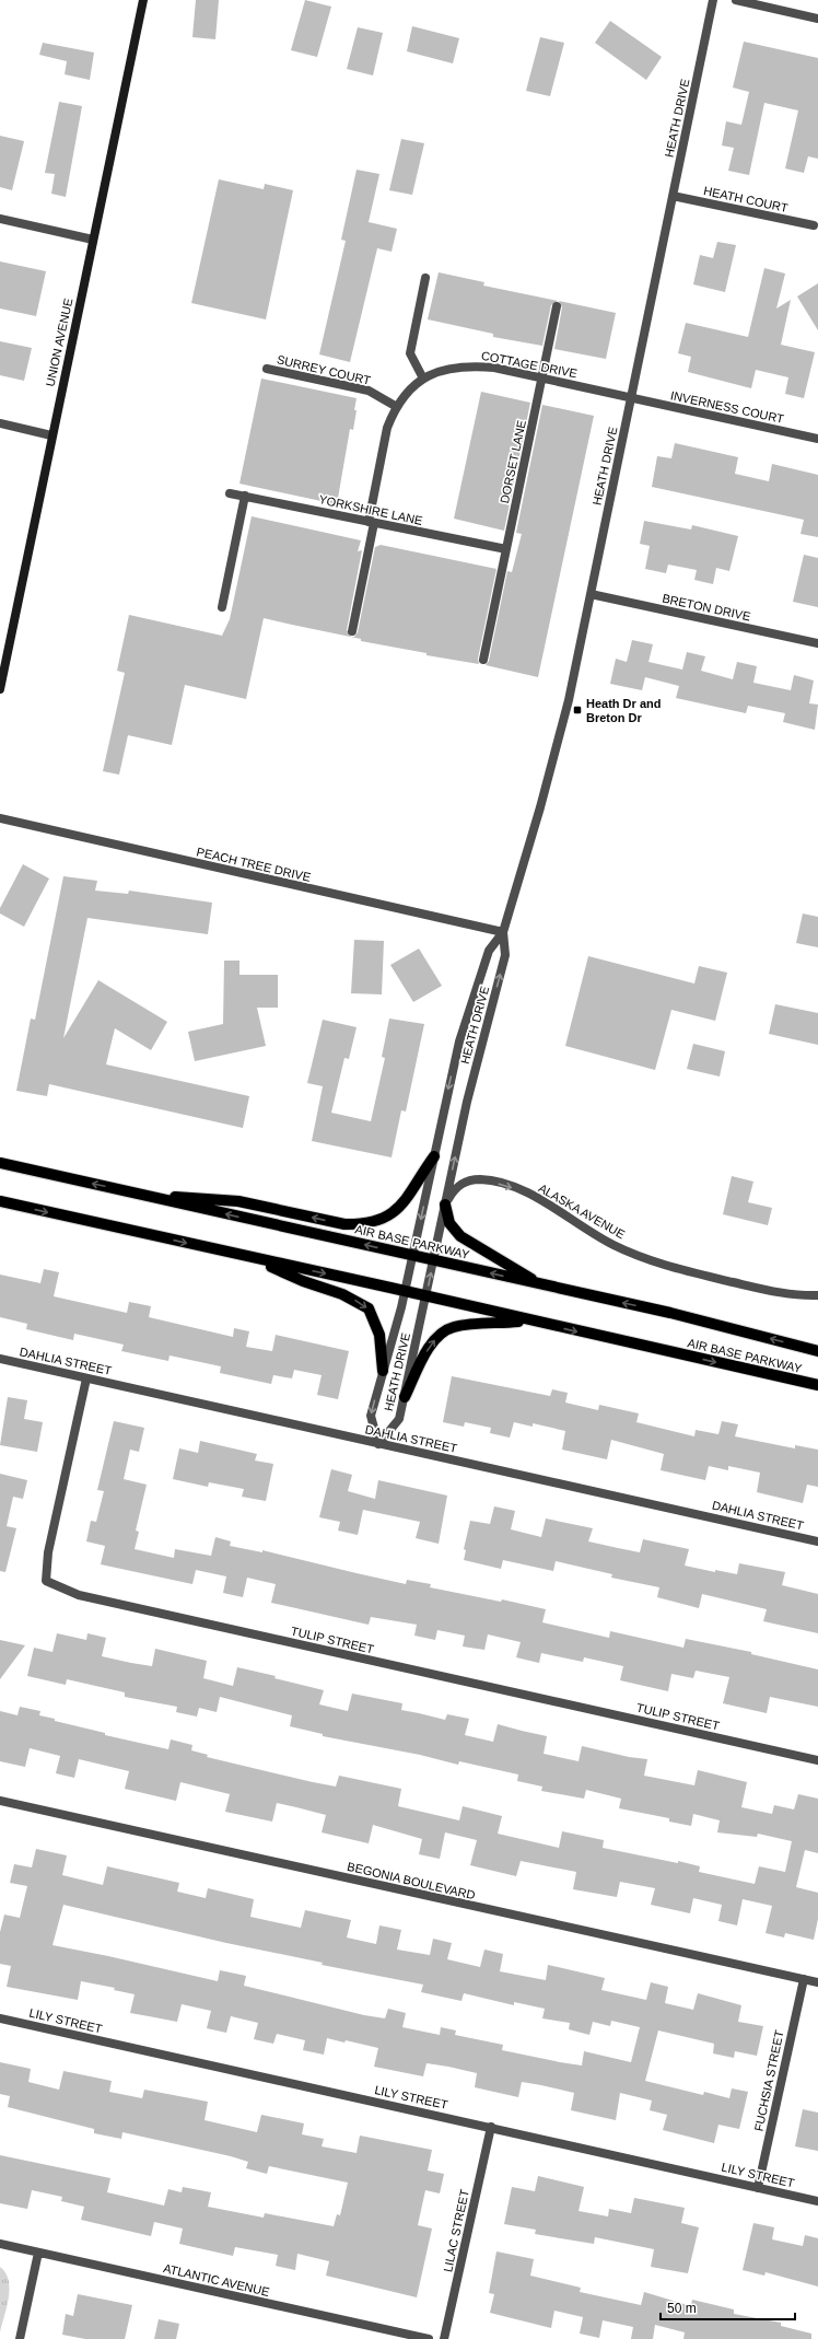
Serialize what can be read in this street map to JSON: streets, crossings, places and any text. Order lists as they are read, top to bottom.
{
  "streets": {
    "main road": ["AIR BASE PARKWAY"],
    "street": [
      "HEATH DRIVE",
      "HEATH COURT",
      "UNION AVENUE",
      "COTTAGE DRIVE",
      "SURREY COURT",
      "INVERNESS COURT",
      "DORSET LANE",
      "YORKSHIRE LANE",
      "BRETON DRIVE",
      "PEACH TREE DRIVE",
      "ALASKA AVENUE",
      "DAHLIA STREET",
      "TULIP STREET",
      "BEGONIA BOULEVARD",
      "LILY STREET",
      "FUCHSIA STREET",
      "LILAC STREET",
      "ATLANTIC AVENUE"
    ]
  },
  "crossings": [
    ["HEATH DRIVE", "HEATH COURT"],
    ["HEATH DRIVE", "COTTAGE DRIVE"],
    ["HEATH DRIVE", "INVERNESS COURT"],
    ["HEATH DRIVE", "BRETON DRIVE"],
    ["HEATH DRIVE", "PEACH TREE DRIVE"],
    ["HEATH DRIVE", "ALASKA AVENUE"],
    ["HEATH DRIVE", "AIR BASE PARKWAY"],
    ["HEATH DRIVE", "DAHLIA STREET"],
    ["COTTAGE DRIVE", "SURREY COURT"],
    ["COTTAGE DRIVE", "INVERNESS COURT"],
    ["COTTAGE DRIVE", "DORSET LANE"],
    ["COTTAGE DRIVE", "YORKSHIRE LANE"],
    ["DORSET LANE", "YORKSHIRE LANE"],
    ["DAHLIA STREET", "TULIP STREET"],
    ["BEGONIA BOULEVARD", "FUCHSIA STREET"],
    ["LILY STREET", "FUCHSIA STREET"],
    ["LILY STREET", "LILAC STREET"]
  ],
  "one_way": ["ALASKA AVENUE"],
  "places": {
    "transit": ["Heath Dr and Breton Dr"]
  },
  "scale_bar": "50 m"
}
